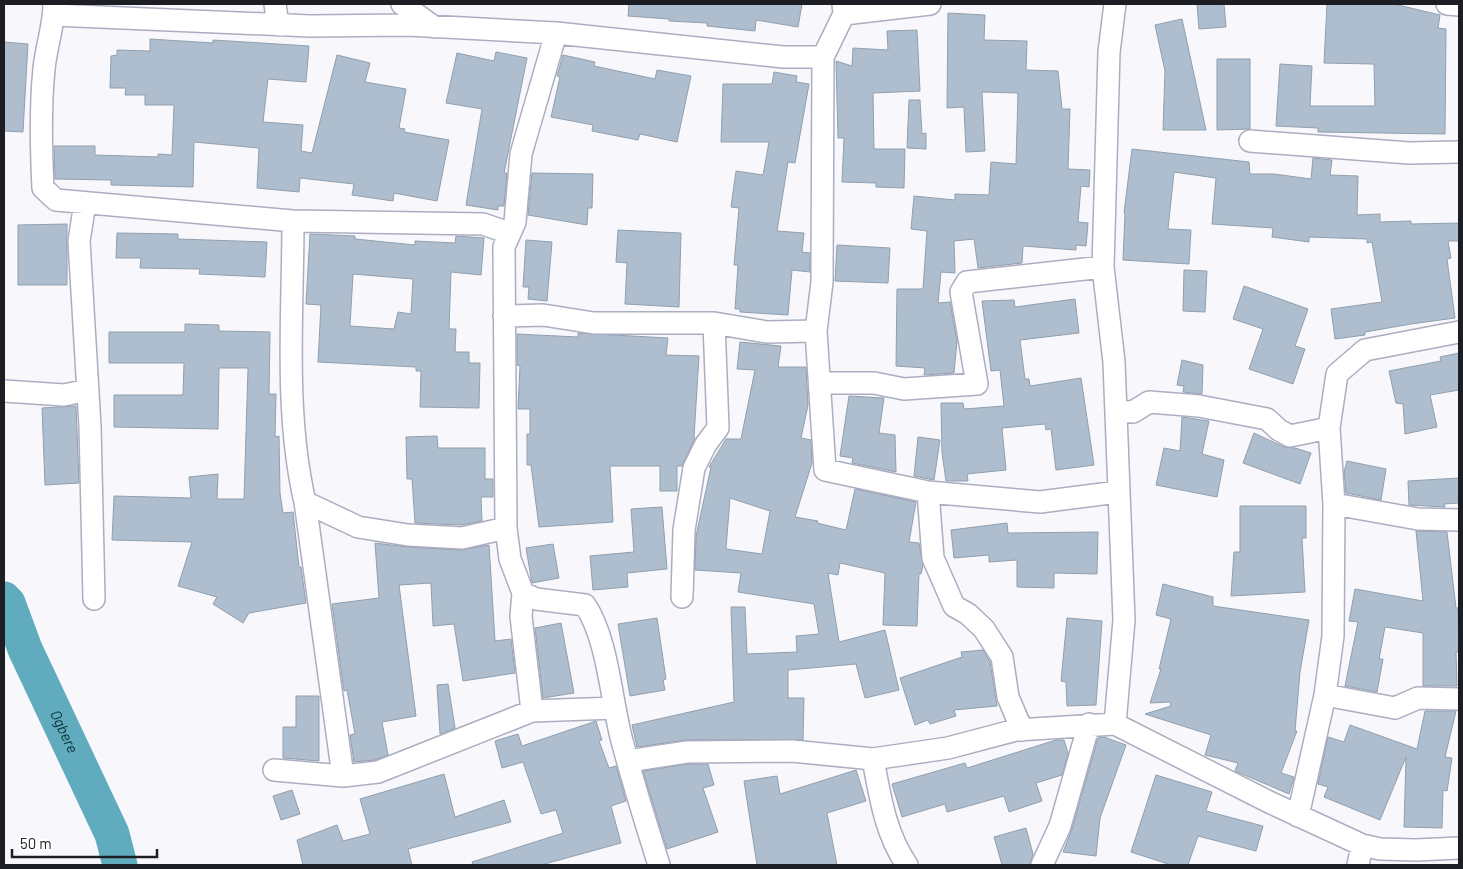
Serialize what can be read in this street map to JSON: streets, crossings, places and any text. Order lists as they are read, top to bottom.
{
  "water": ["Ogbere"],
  "scale_bar": "50 m"
}
